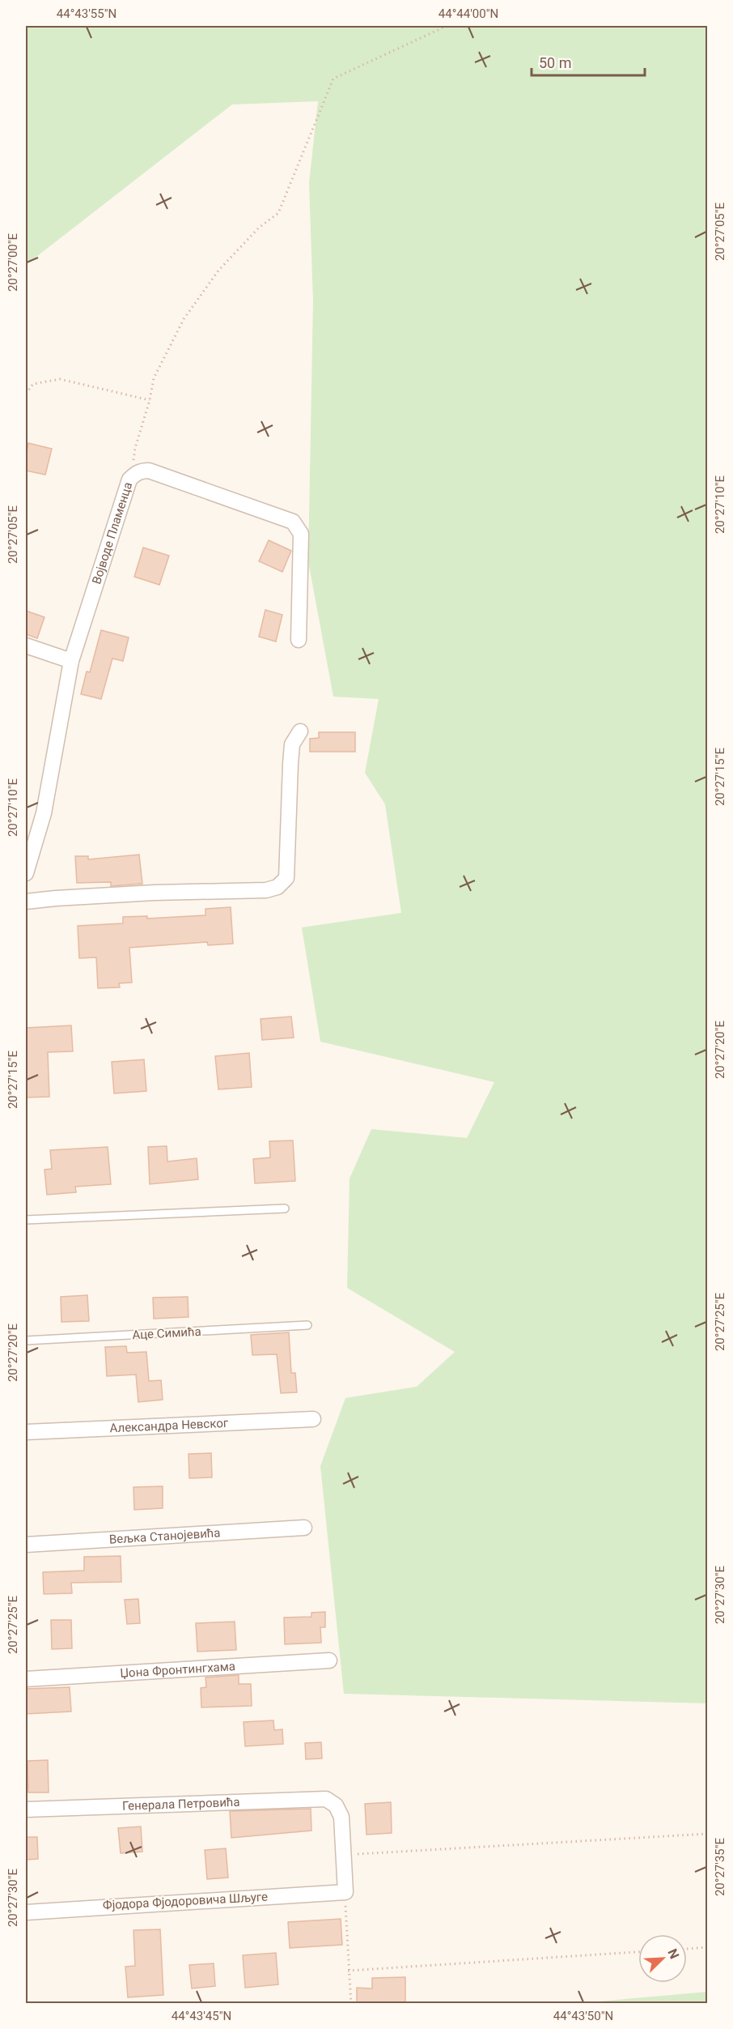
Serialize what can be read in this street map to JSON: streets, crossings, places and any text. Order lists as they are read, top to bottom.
{
  "streets": {
    "street": [
      "Војводе Пламенца",
      "Александра Невског",
      "Вељка Станојевића",
      "Џона Фронтингхама",
      "Генерала Петровића",
      "Фјодора Фјодоровича Шљуге"
    ],
    "lane": ["Аце Симића"]
  },
  "scale_bar": "50 m",
  "north": "top right",
  "coordinates": [
    "44°43'55\"N",
    "44°44'00\"N",
    "20°27'05\"E",
    "20°27'00\"E",
    "20°27'10\"E",
    "20°27'15\"E",
    "20°27'20\"E",
    "20°27'25\"E",
    "20°27'30\"E",
    "20°27'35\"E",
    "44°43'45\"N",
    "44°43'50\"N"
  ]
}
